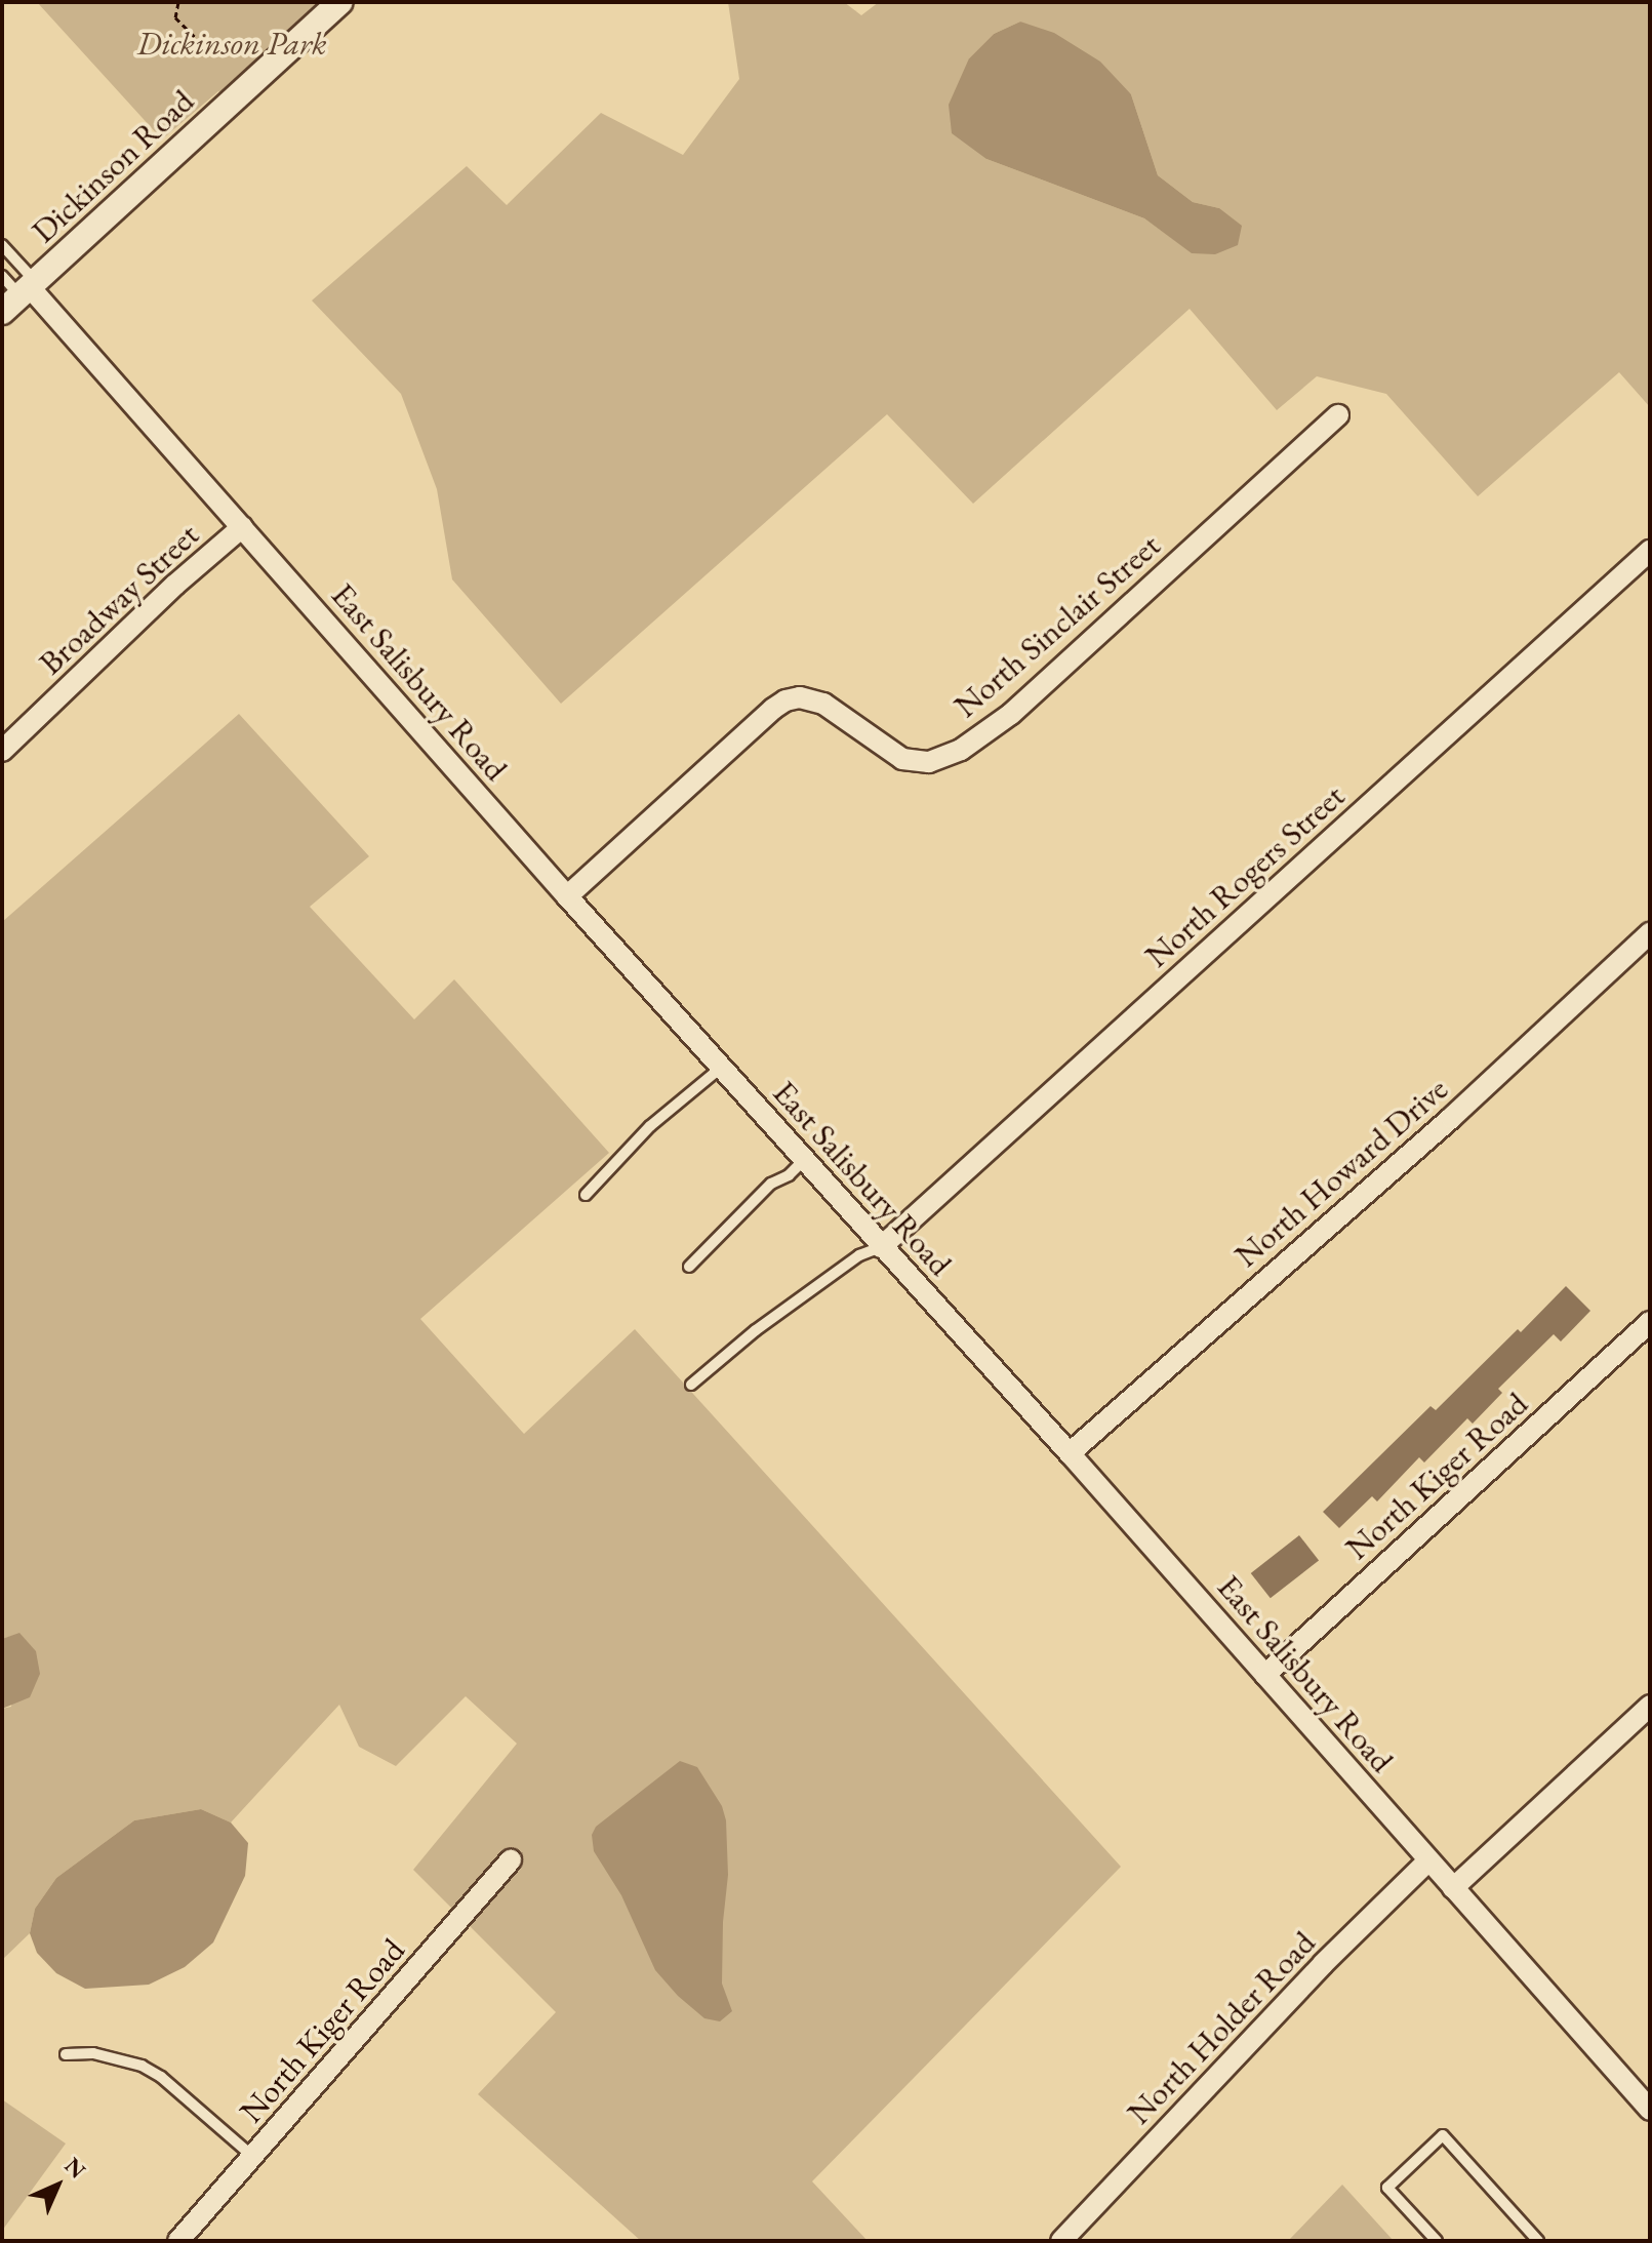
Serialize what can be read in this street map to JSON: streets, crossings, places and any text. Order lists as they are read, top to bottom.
{
  "streets": {
    "street": [
      "Dickinson Road",
      "Broadway Street",
      "North Sinclair Street",
      "East Salisbury Road",
      "North Rogers Street",
      "North Howard Drive",
      "North Kiger Road",
      "North Holder Road"
    ]
  },
  "crossings": [
    ["Dickinson Road", "East Salisbury Road"],
    ["Broadway Street", "East Salisbury Road"],
    ["North Sinclair Street", "East Salisbury Road"],
    ["East Salisbury Road", "North Rogers Street"],
    ["East Salisbury Road", "North Howard Drive"],
    ["East Salisbury Road", "North Kiger Road"],
    ["East Salisbury Road", "North Holder Road"]
  ],
  "parks": ["Dickinson Park"],
  "north": "top right"
}
